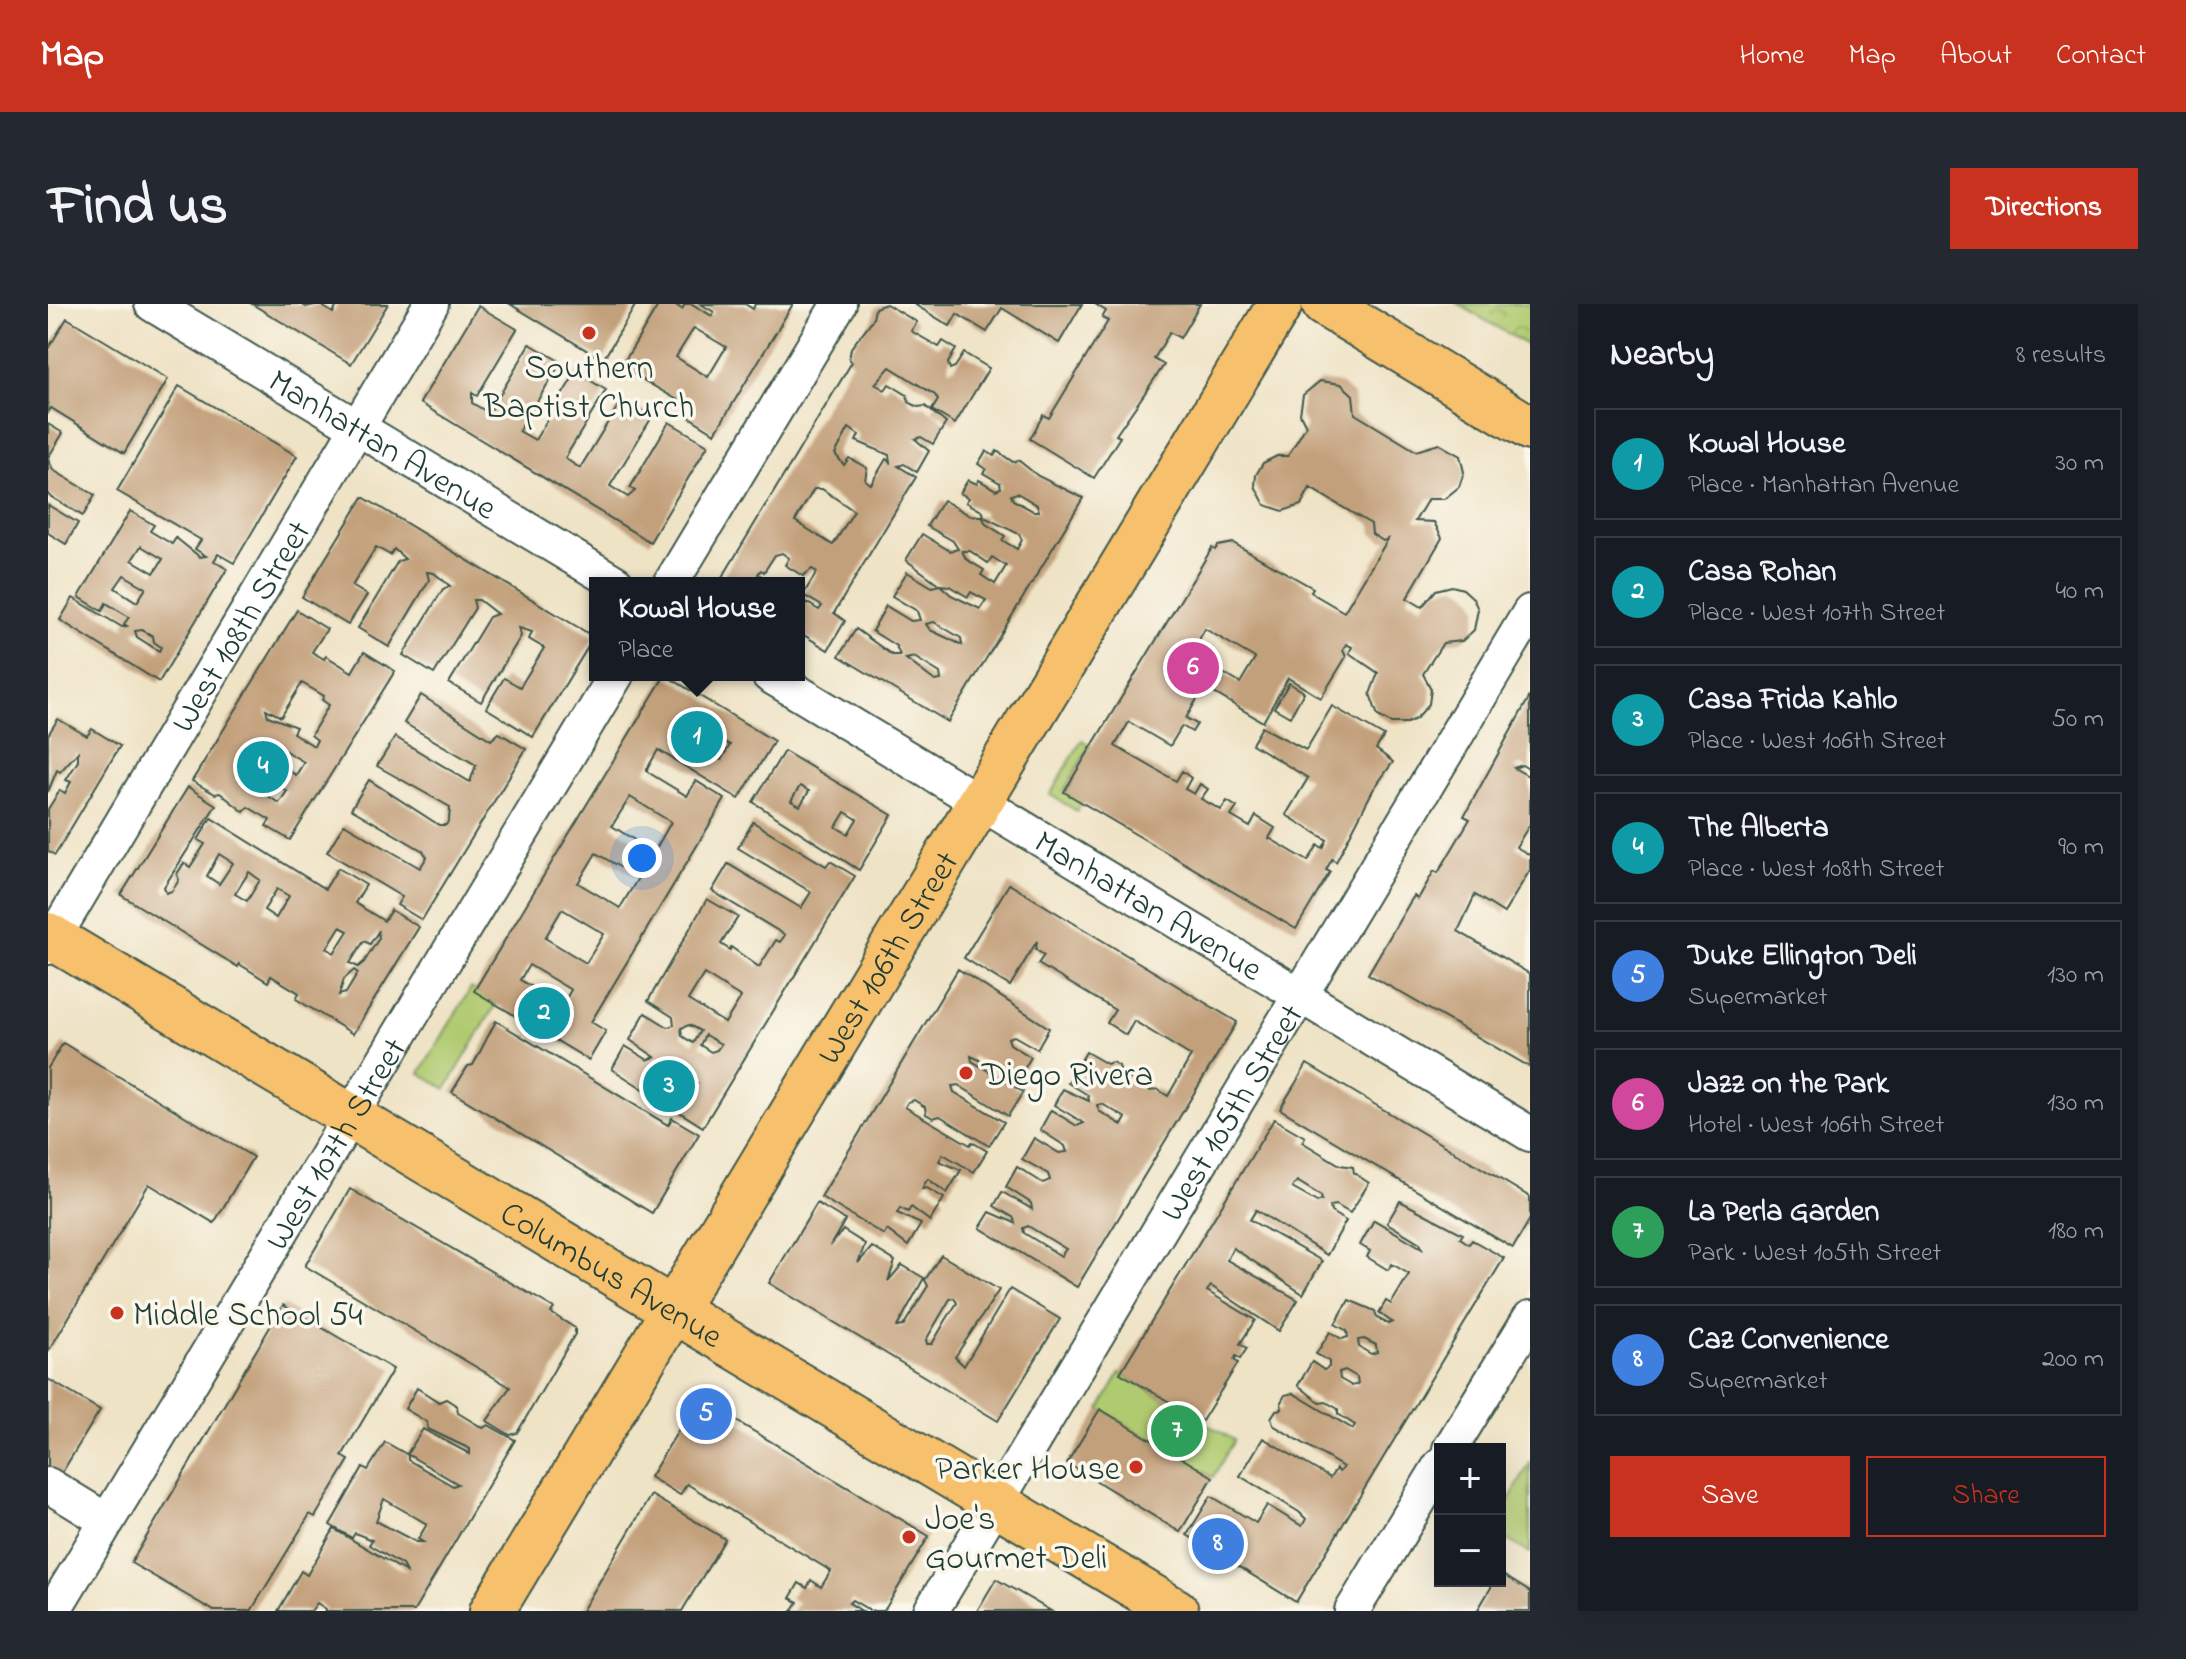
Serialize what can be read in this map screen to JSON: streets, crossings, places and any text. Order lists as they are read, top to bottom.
{
  "streets": {
    "main road": ["West 106th Street", "Columbus Avenue"],
    "street": [
      "Manhattan Avenue",
      "West 108th Street",
      "West 105th Street",
      "West 107th Street"
    ]
  },
  "crossings": [
    ["Manhattan Avenue", "West 108th Street"],
    ["Manhattan Avenue", "West 106th Street"],
    ["Manhattan Avenue", "West 105th Street"],
    ["West 108th Street", "Columbus Avenue"],
    ["West 106th Street", "Columbus Avenue"],
    ["West 105th Street", "Columbus Avenue"],
    ["West 107th Street", "Columbus Avenue"]
  ],
  "places": [
    "Southern Baptist Church",
    "Diego Rivera",
    "Middle School 54",
    "Parker House",
    "Joe's Gourmet Deli"
  ],
  "page": {
    "header": "Map",
    "nav": [
      "Home",
      "Map",
      "About",
      "Contact"
    ],
    "title": "Find us",
    "buttons": [
      "Directions",
      ["Save", "Share"]
    ],
    "heading": ["Nearby", "8 results"],
    "list": [
      {
        "mark": "1",
        "name": "Kowal House",
        "note": "Place · Manhattan Avenue",
        "value": "30 m"
      },
      {
        "mark": "2",
        "name": "Casa Rohan",
        "note": "Place · West 107th Street",
        "value": "40 m"
      },
      {
        "mark": "3",
        "name": "Casa Frida Kahlo",
        "note": "Place · West 106th Street",
        "value": "50 m"
      },
      {
        "mark": "4",
        "name": "The Alberta",
        "note": "Place · West 108th Street",
        "value": "90 m"
      },
      {
        "mark": "5",
        "name": "Duke Ellington Deli",
        "note": "Supermarket",
        "value": "130 m"
      },
      {
        "mark": "6",
        "name": "Jazz on the Park",
        "note": "Hotel · West 106th Street",
        "value": "130 m"
      },
      {
        "mark": "7",
        "name": "La Perla Garden",
        "note": "Park · West 105th Street",
        "value": "180 m"
      },
      {
        "mark": "8",
        "name": "Caz Convenience",
        "note": "Supermarket",
        "value": "200 m"
      }
    ],
    "popup": ["Kowal House", "Place"],
    "pins": [
      "6",
      "1",
      "4",
      "2",
      "3",
      "5",
      "7",
      "8"
    ],
    "map_buttons": ["+", "−"]
  }
}
